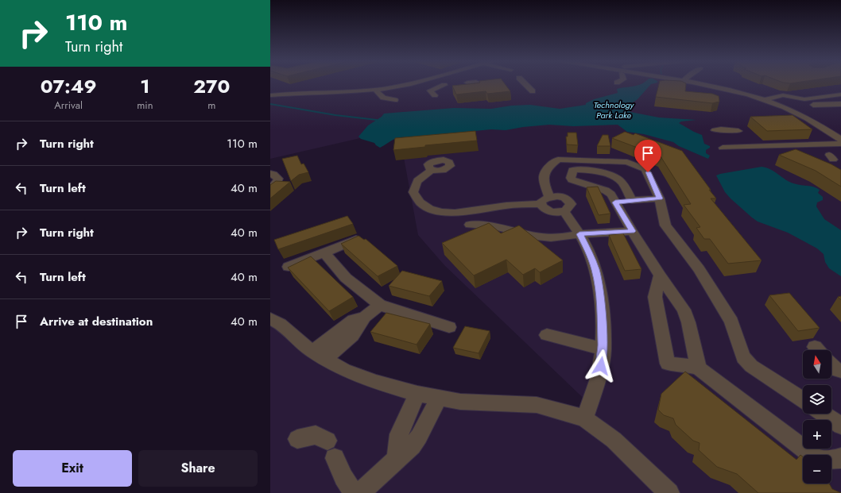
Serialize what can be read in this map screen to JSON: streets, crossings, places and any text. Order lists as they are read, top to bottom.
{
  "water": ["Technology Park Lake"],
  "north": "top",
  "page": {
    "turn": ["110 m", "Turn right"],
    "eta": [
      "07:49",
      "Arrival",
      "1",
      "min",
      "270",
      "m"
    ],
    "list": [
      {
        "name": "Turn right",
        "value": "110 m"
      },
      {
        "name": "Turn left",
        "value": "40 m"
      },
      {
        "name": "Turn right",
        "value": "40 m"
      },
      {
        "name": "Turn left",
        "value": "40 m"
      },
      {
        "name": "Arrive at destination",
        "value": "40 m"
      }
    ],
    "map_buttons": ["+", "−"],
    "buttons": ["Exit", "Share"]
  }
}
